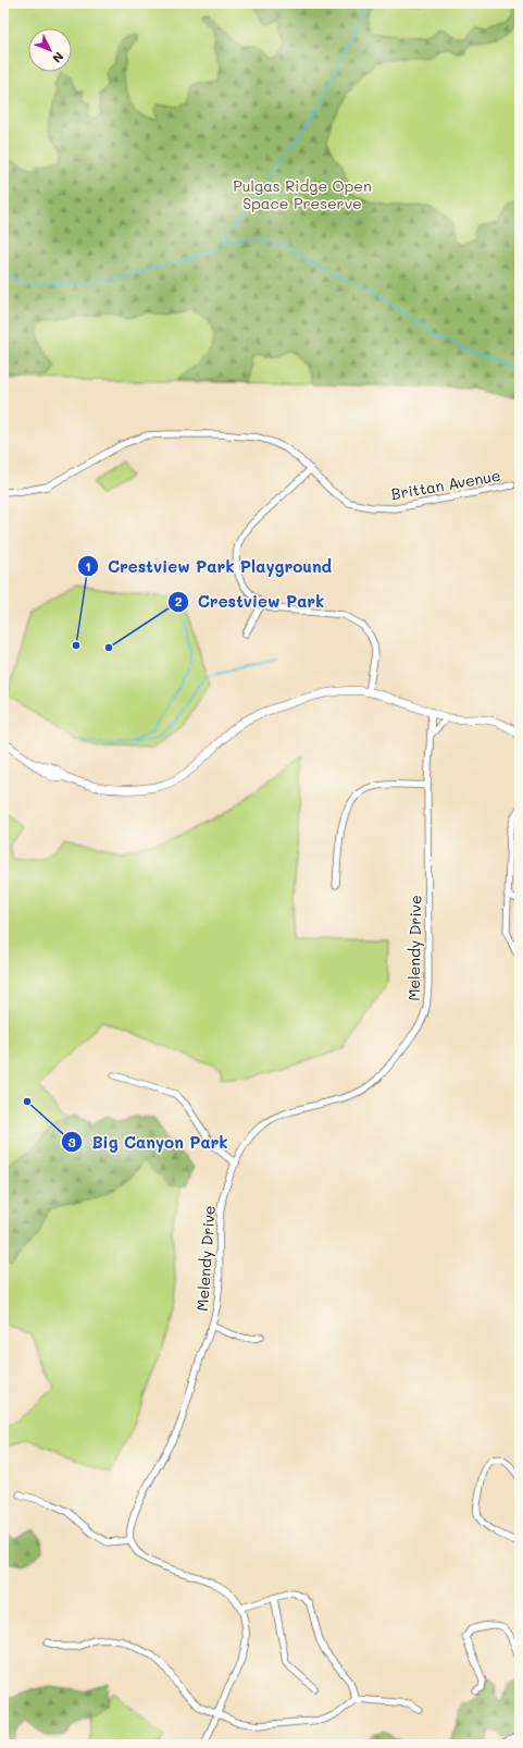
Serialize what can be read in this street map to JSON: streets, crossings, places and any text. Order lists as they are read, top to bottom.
{
  "streets": {
    "street": ["Brittan Avenue", "Melendy Drive"]
  },
  "parks": ["Pulgas Ridge Open Space Preserve"],
  "places": ["Crestview Park Playground", "Crestview Park", "Big Canyon Park"],
  "north": "bottom right"
}
